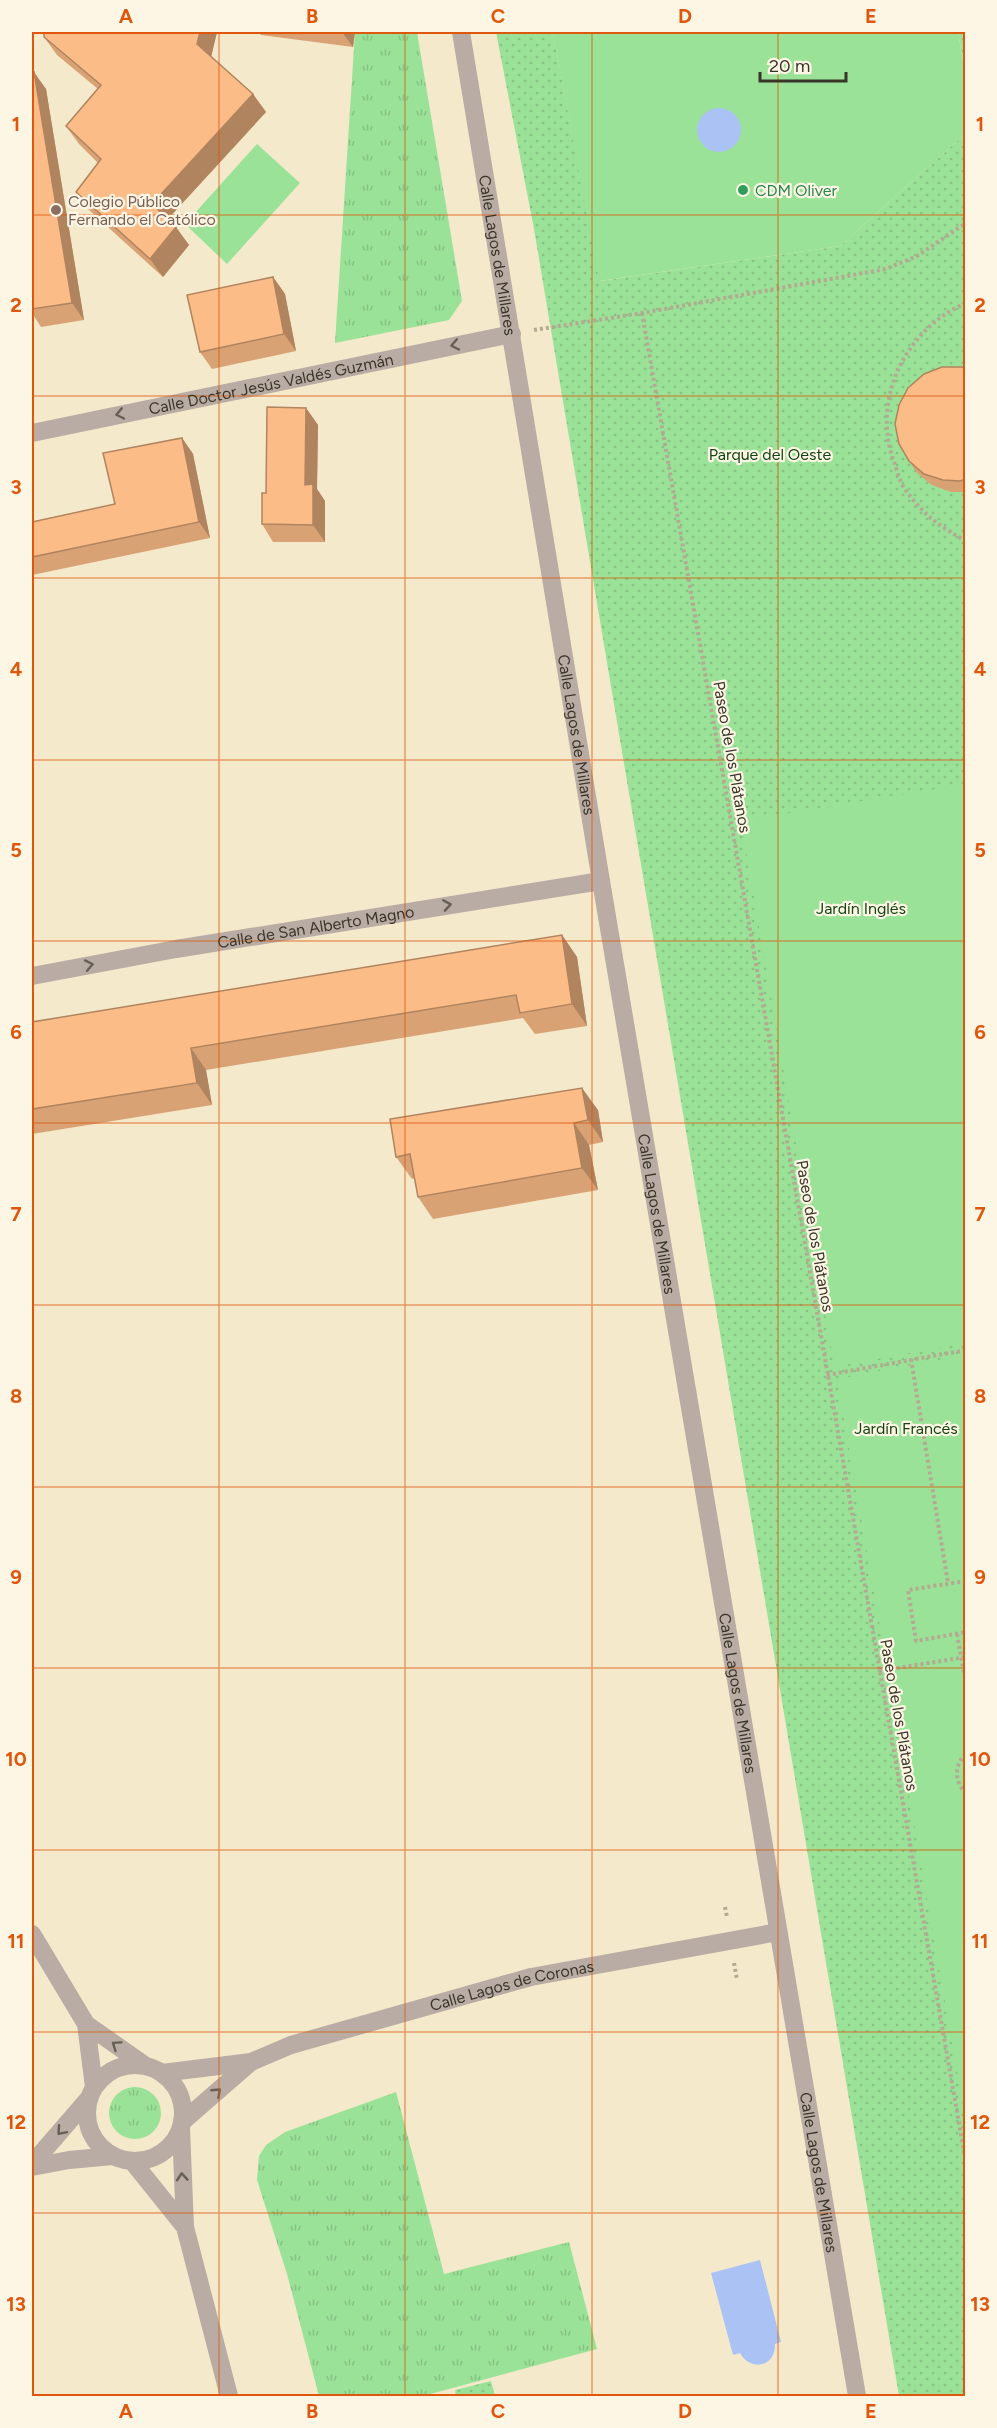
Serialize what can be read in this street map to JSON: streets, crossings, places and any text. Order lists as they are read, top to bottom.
{
  "streets": {
    "street": [
      "Calle Lagos de Millares",
      "Calle Doctor Jesús Valdés Guzmán",
      "Calle de San Alberto Magno",
      "Calle Lagos de Coronas"
    ],
    "path": ["Paseo de los Plátanos"]
  },
  "crossings": [
    ["Calle Lagos de Millares", "Calle Doctor Jesús Valdés Guzmán"],
    ["Calle Lagos de Millares", "Calle de San Alberto Magno"],
    ["Calle Lagos de Millares", "Calle Lagos de Coronas"]
  ],
  "one_way": ["Calle Doctor Jesús Valdés Guzmán", "Calle de San Alberto Magno"],
  "parks": ["Parque del Oeste", "Jardín Inglés", "Jardín Francés"],
  "places": ["CDM Oliver", "Colegio Público Fernando el Católico"],
  "scale_bar": "20 m",
  "grid": {
    "columns": [
      "A",
      "B",
      "C",
      "D",
      "E"
    ],
    "rows": [
      "1",
      "2",
      "3",
      "4",
      "5",
      "6",
      "7",
      "8",
      "9",
      "10",
      "11",
      "12",
      "13"
    ]
  }
}
